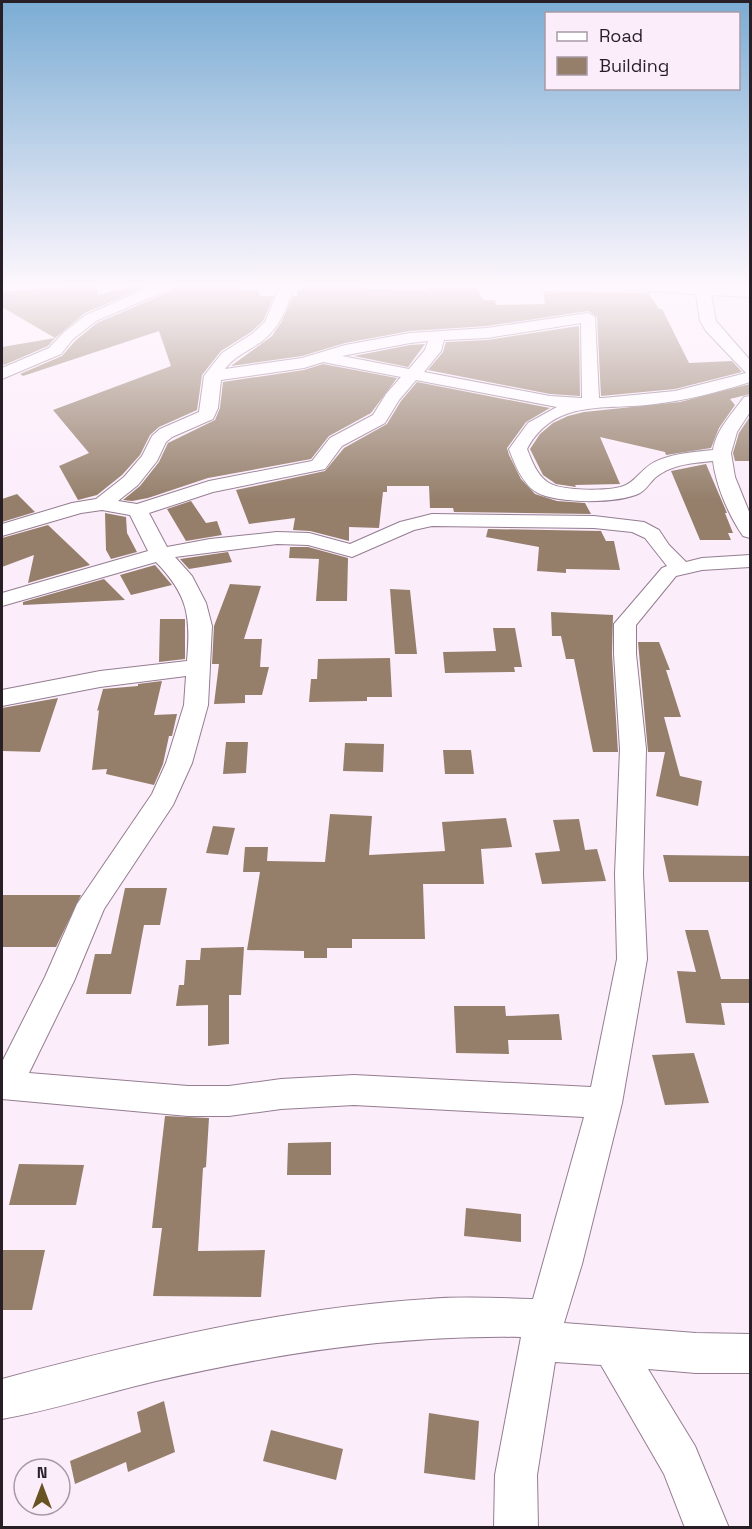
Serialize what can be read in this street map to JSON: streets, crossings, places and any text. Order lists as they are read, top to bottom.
{
  "legend": ["Road", "Building"],
  "north": "top"
}
